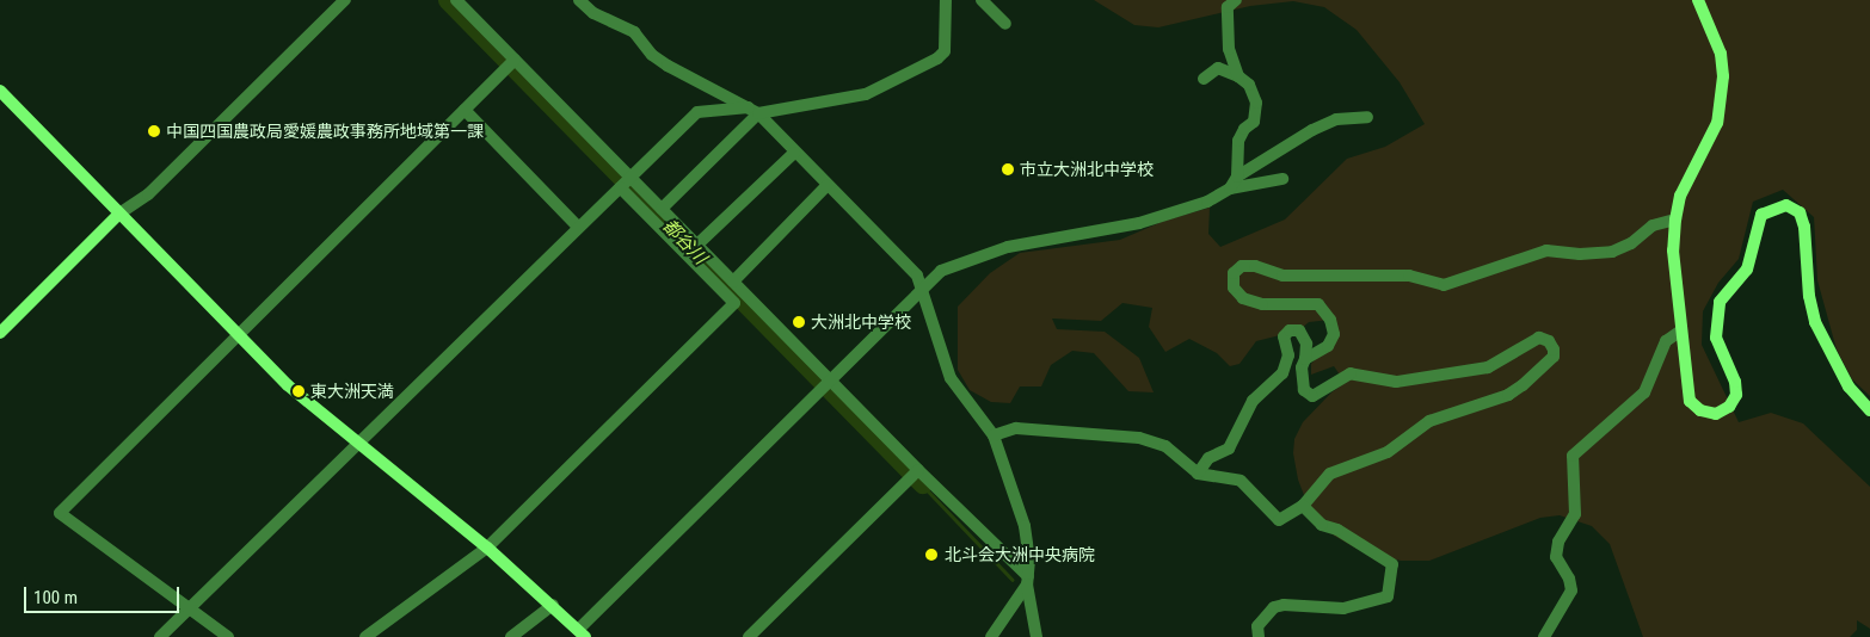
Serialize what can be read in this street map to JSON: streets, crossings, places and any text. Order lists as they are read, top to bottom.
{
  "water": ["都谷川"],
  "places": [
    "中国四国農政局愛媛農政事務所地域第一課",
    "市立大洲北中学校",
    "大洲北中学校",
    "東大洲天満",
    "北斗会大洲中央病院"
  ],
  "scale_bar": "100 m"
}
